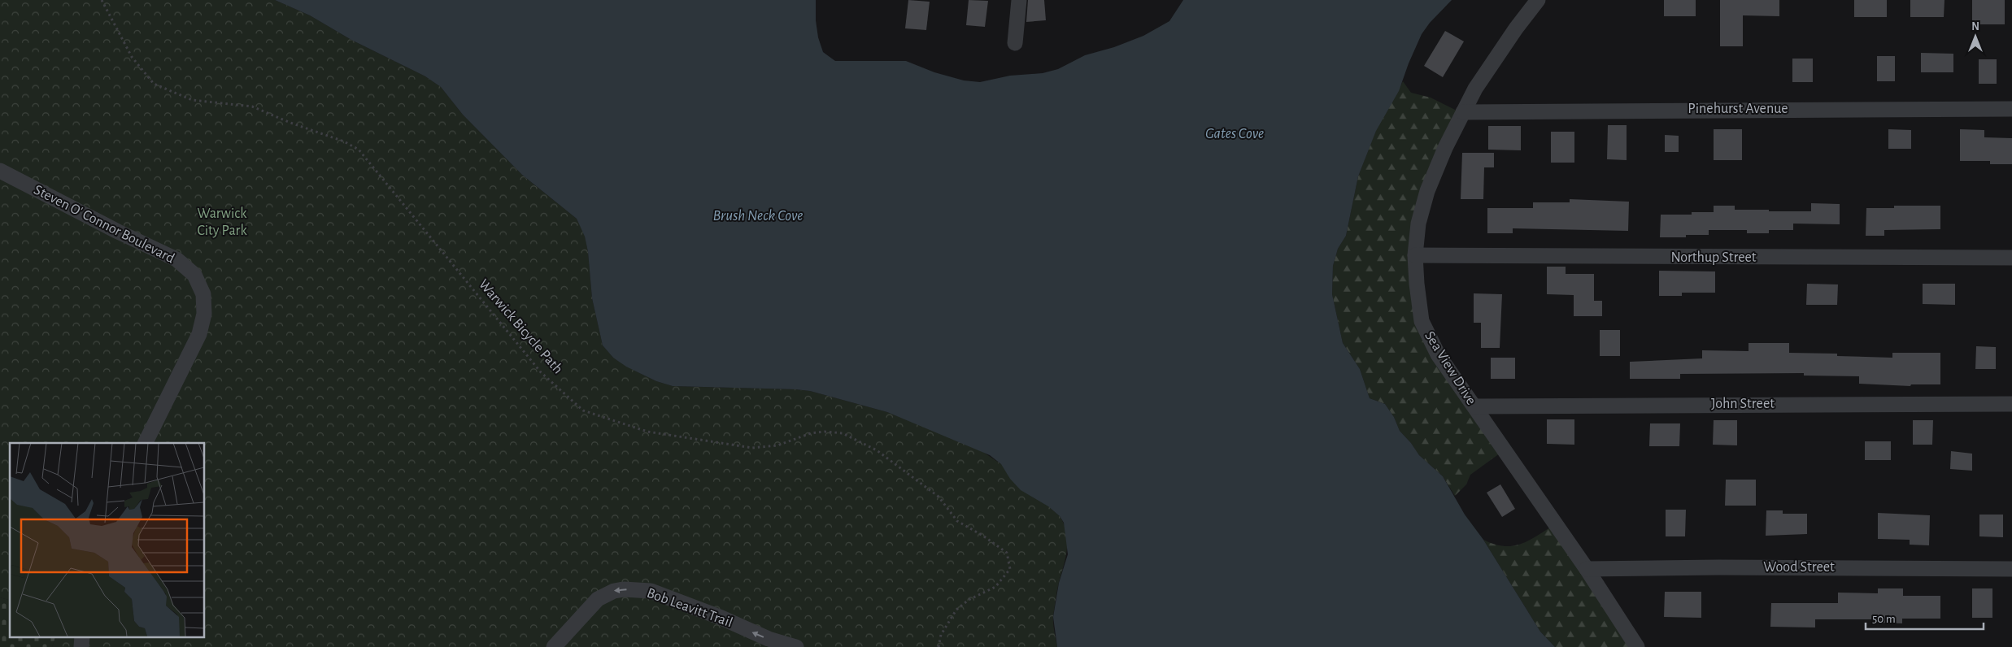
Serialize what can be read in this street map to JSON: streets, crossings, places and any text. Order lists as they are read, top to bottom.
{
  "streets": {
    "street": [
      "Pinehurst Avenue",
      "Steven O' Connor Boulevard",
      "Northup Street",
      "Sea View Drive",
      "John Street",
      "Wood Street",
      "Bob Leavitt Trail"
    ],
    "path": ["Warwick Bicycle Path"]
  },
  "crossings": [
    ["Pinehurst Avenue", "Sea View Drive"],
    ["Northup Street", "Sea View Drive"],
    ["Sea View Drive", "John Street"],
    ["Sea View Drive", "Wood Street"]
  ],
  "one_way": ["Bob Leavitt Trail"],
  "water": ["Gates Cove", "Brush Neck Cove"],
  "parks": ["Warwick City Park"],
  "scale_bar": "50 m",
  "north": "top"
}
